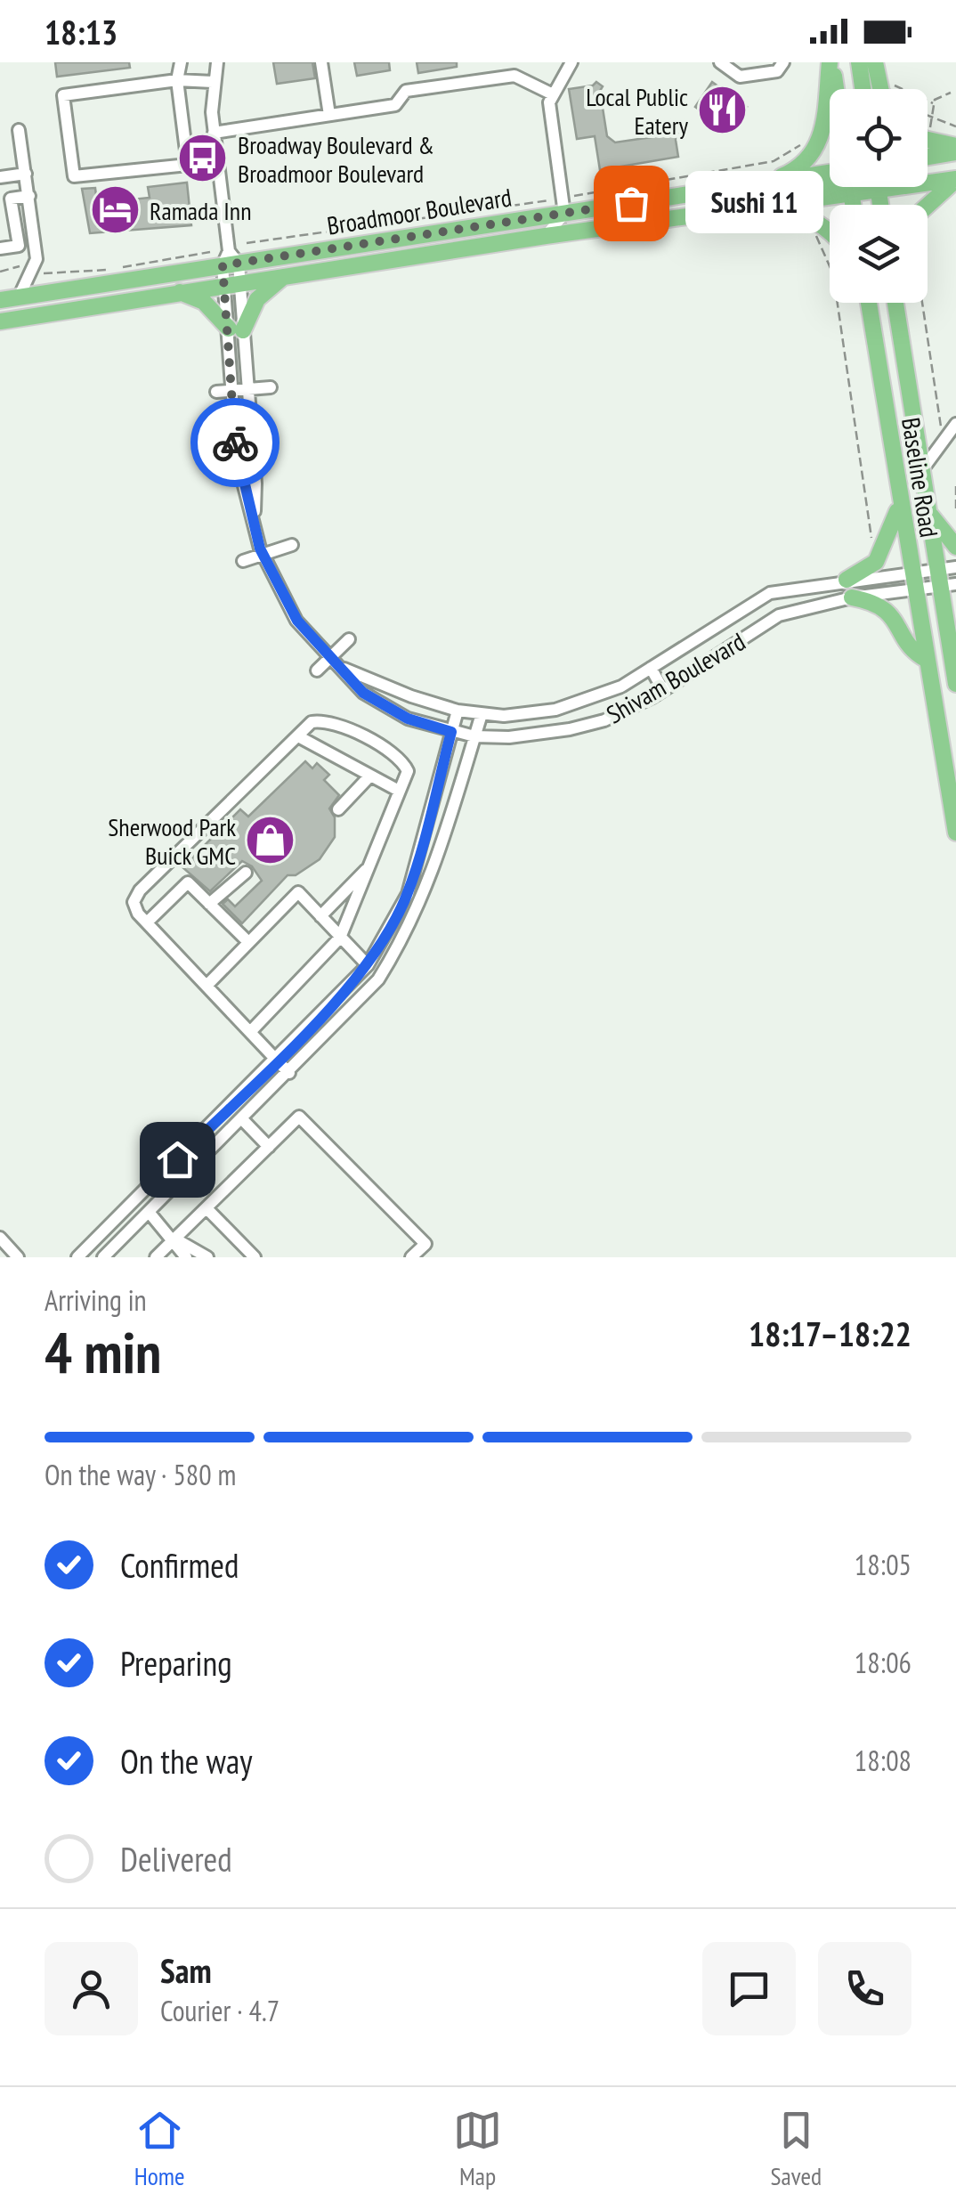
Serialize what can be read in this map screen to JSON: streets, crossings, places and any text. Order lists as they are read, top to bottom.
{
  "streets": {
    "main road": ["Broadmoor Boulevard", "Baseline Road"],
    "street": ["Shivam Boulevard"]
  },
  "crossings": [
    ["Broadmoor Boulevard", "Shivam Boulevard"],
    ["Baseline Road", "Shivam Boulevard"]
  ],
  "places": {
    "restaurant": ["Local Public Eatery"],
    "bus stop": ["Broadway Boulevard & Broadmoor Boulevard"],
    "other": ["Sushi 11"],
    "hotel": ["Ramada Inn"],
    "shop": ["Sherwood Park Buick GMC"]
  },
  "page": {
    "status": "18:13",
    "bubble": "Sushi 11",
    "heading": ["4 min", "Arriving in", "18:17–18:22"],
    "panel": ["Sam", "Courier · 4.7"],
    "bar": "On the way · 580 m",
    "list": [
      ["Confirmed", "18:05"],
      ["Preparing", "18:06"],
      ["On the way", "18:08"],
      "Delivered"
    ],
    "tabs": ["Home", "Map", "Saved"]
  }
}
